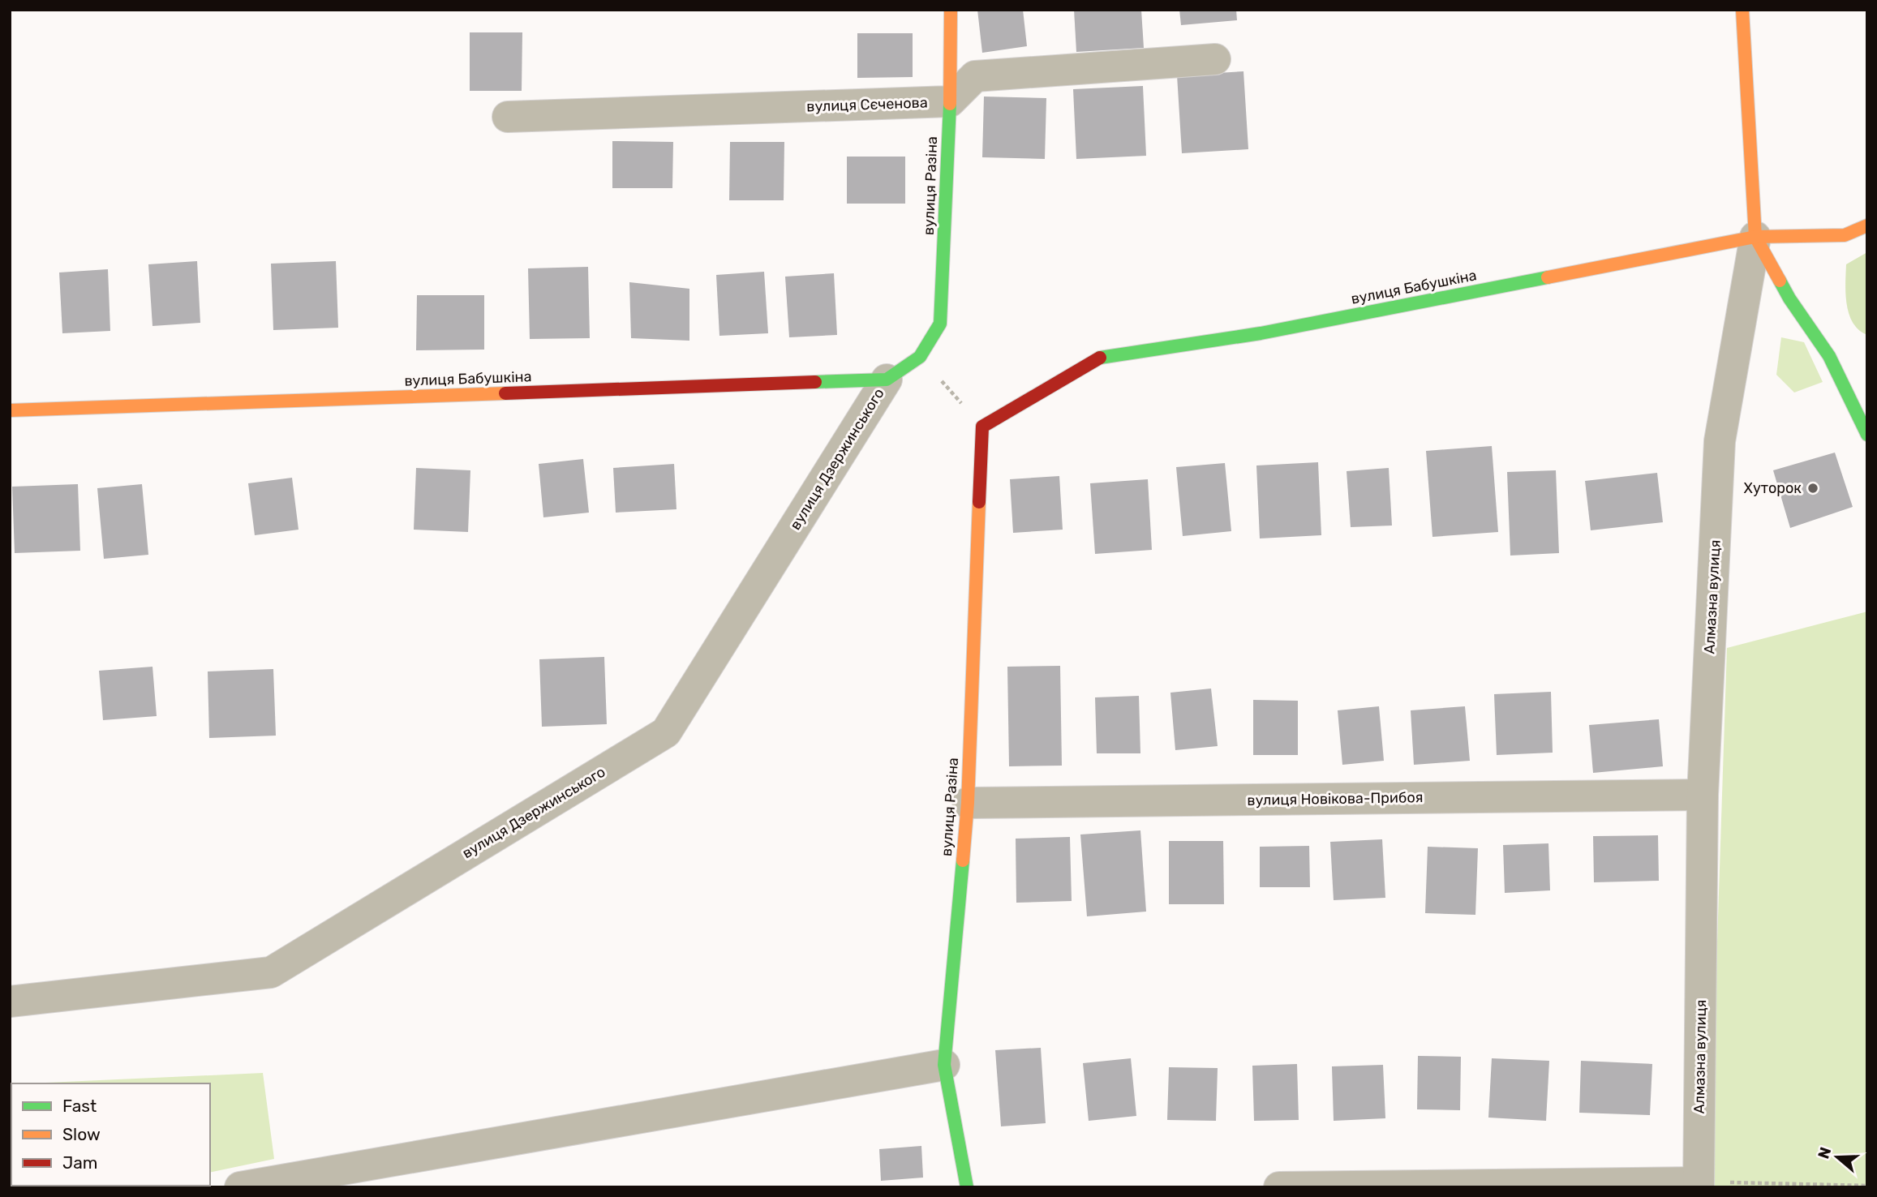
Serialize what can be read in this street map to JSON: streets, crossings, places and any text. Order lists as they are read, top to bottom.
{
  "streets": {
    "street": [
      "вулиця Сєченова",
      "вулиця Разіна",
      "вулиця Бабушкіна",
      "вулиця Дзержинського",
      "Алмазна вулиця",
      "вулиця Новікова-Прибоя"
    ]
  },
  "crossings": [
    ["вулиця Сєченова", "вулиця Разіна"],
    ["вулиця Разіна", "вулиця Бабушкіна"],
    ["вулиця Разіна", "вулиця Новікова-Прибоя"],
    ["вулиця Бабушкіна", "вулиця Дзержинського"],
    ["вулиця Бабушкіна", "Алмазна вулиця"],
    ["Алмазна вулиця", "вулиця Новікова-Прибоя"]
  ],
  "places": ["Хуторок"],
  "legend": ["Fast", "Slow", "Jam"],
  "north": "left"
}
